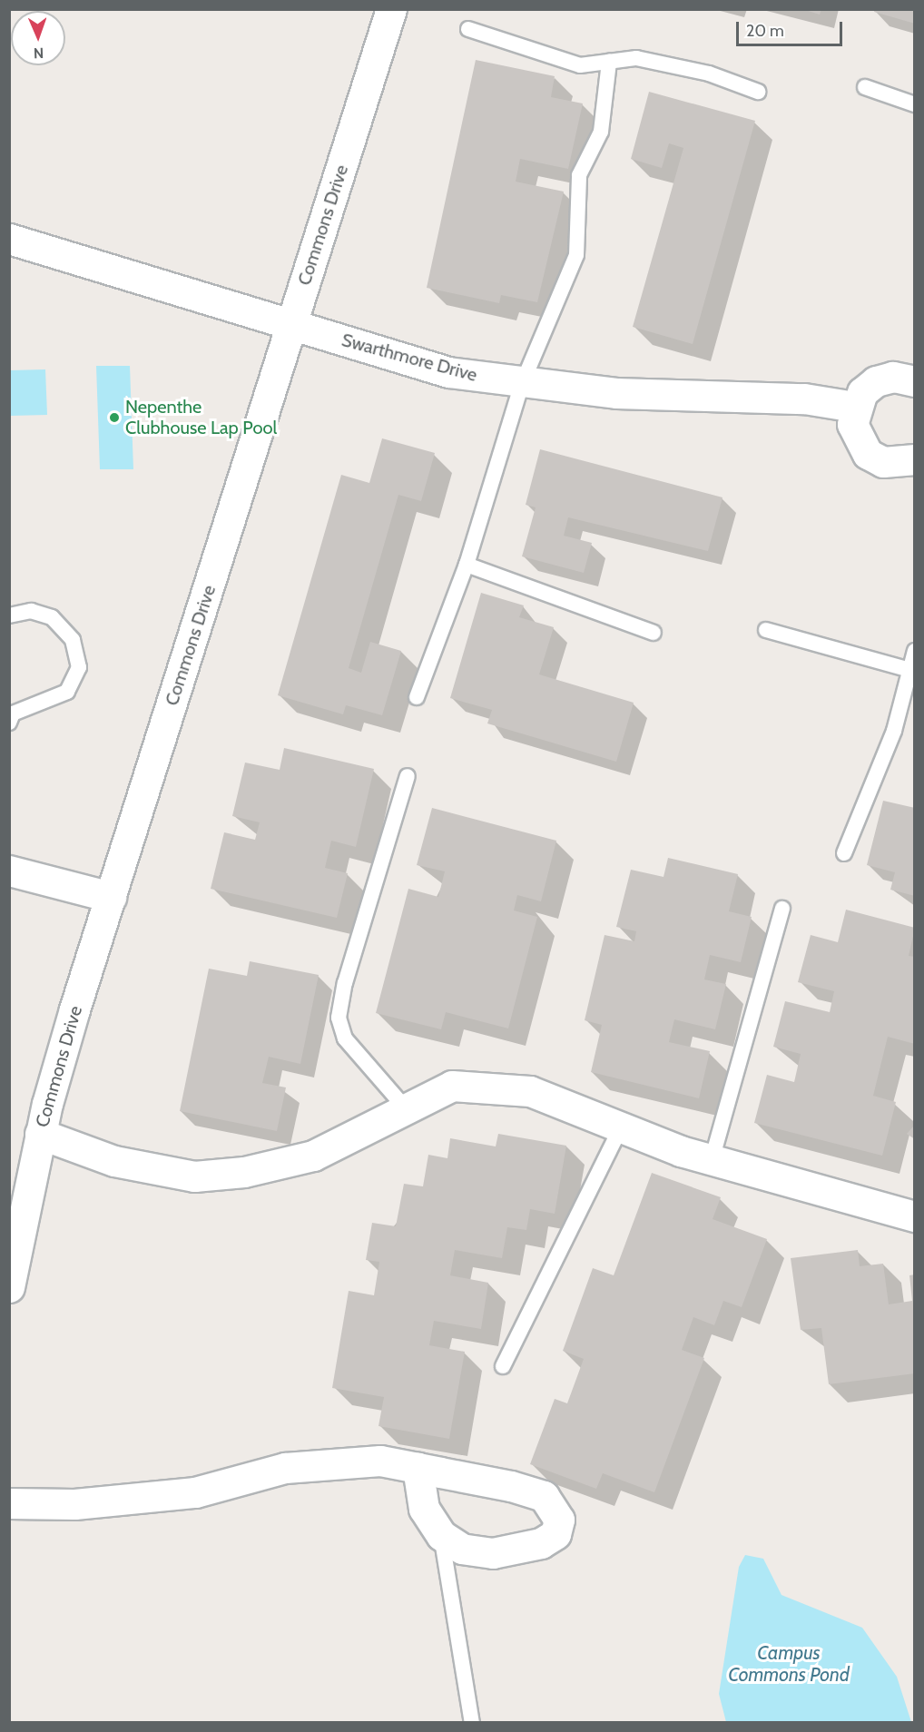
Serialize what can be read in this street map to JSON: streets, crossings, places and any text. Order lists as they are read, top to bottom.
{
  "streets": {
    "street": ["Commons Drive", "Swarthmore Drive"]
  },
  "crossings": [
    ["Commons Drive", "Swarthmore Drive"]
  ],
  "water": ["Campus Commons Pond"],
  "places": ["Nepenthe Clubhouse Lap Pool"],
  "scale_bar": "20 m",
  "north": "bottom"
}
